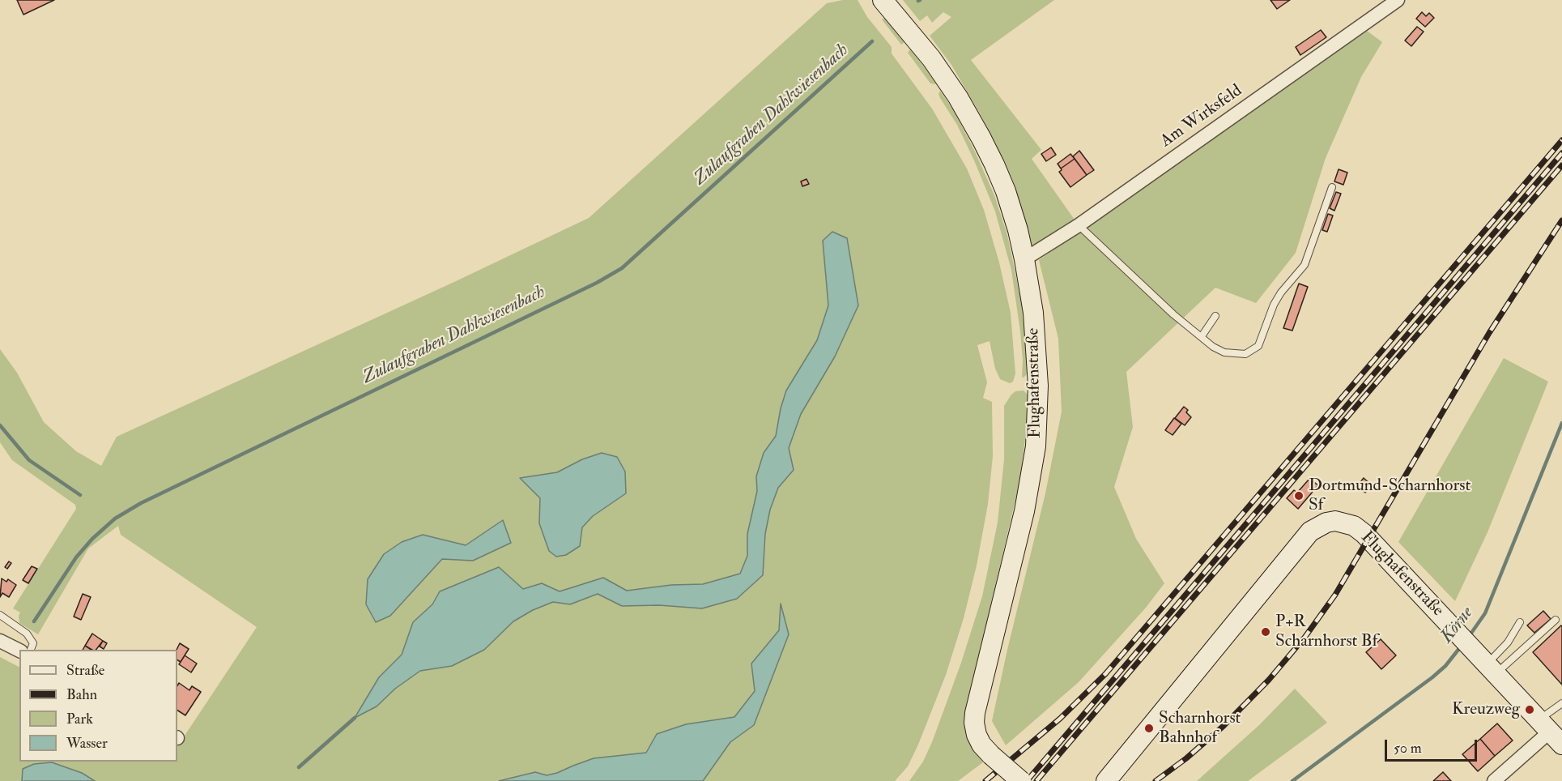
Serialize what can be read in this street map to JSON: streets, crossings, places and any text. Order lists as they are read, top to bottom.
{
  "streets": {
    "main road": ["Flughafenstraße"],
    "street": ["Am Wirksfeld"]
  },
  "crossings": [
    ["Am Wirksfeld", "Flughafenstraße"]
  ],
  "water": ["Zulaufgraben Dahlwiesenbach", "Körne"],
  "places": [
    "Dortmund-Scharnhorst Sf",
    "P+R Scharnhorst Bf",
    "Kreuzweg",
    "Scharnhorst Bahnhof"
  ],
  "legend": [
    "Straße",
    "Bahn",
    "Park",
    "Wasser"
  ],
  "scale_bar": "50 m"
}
